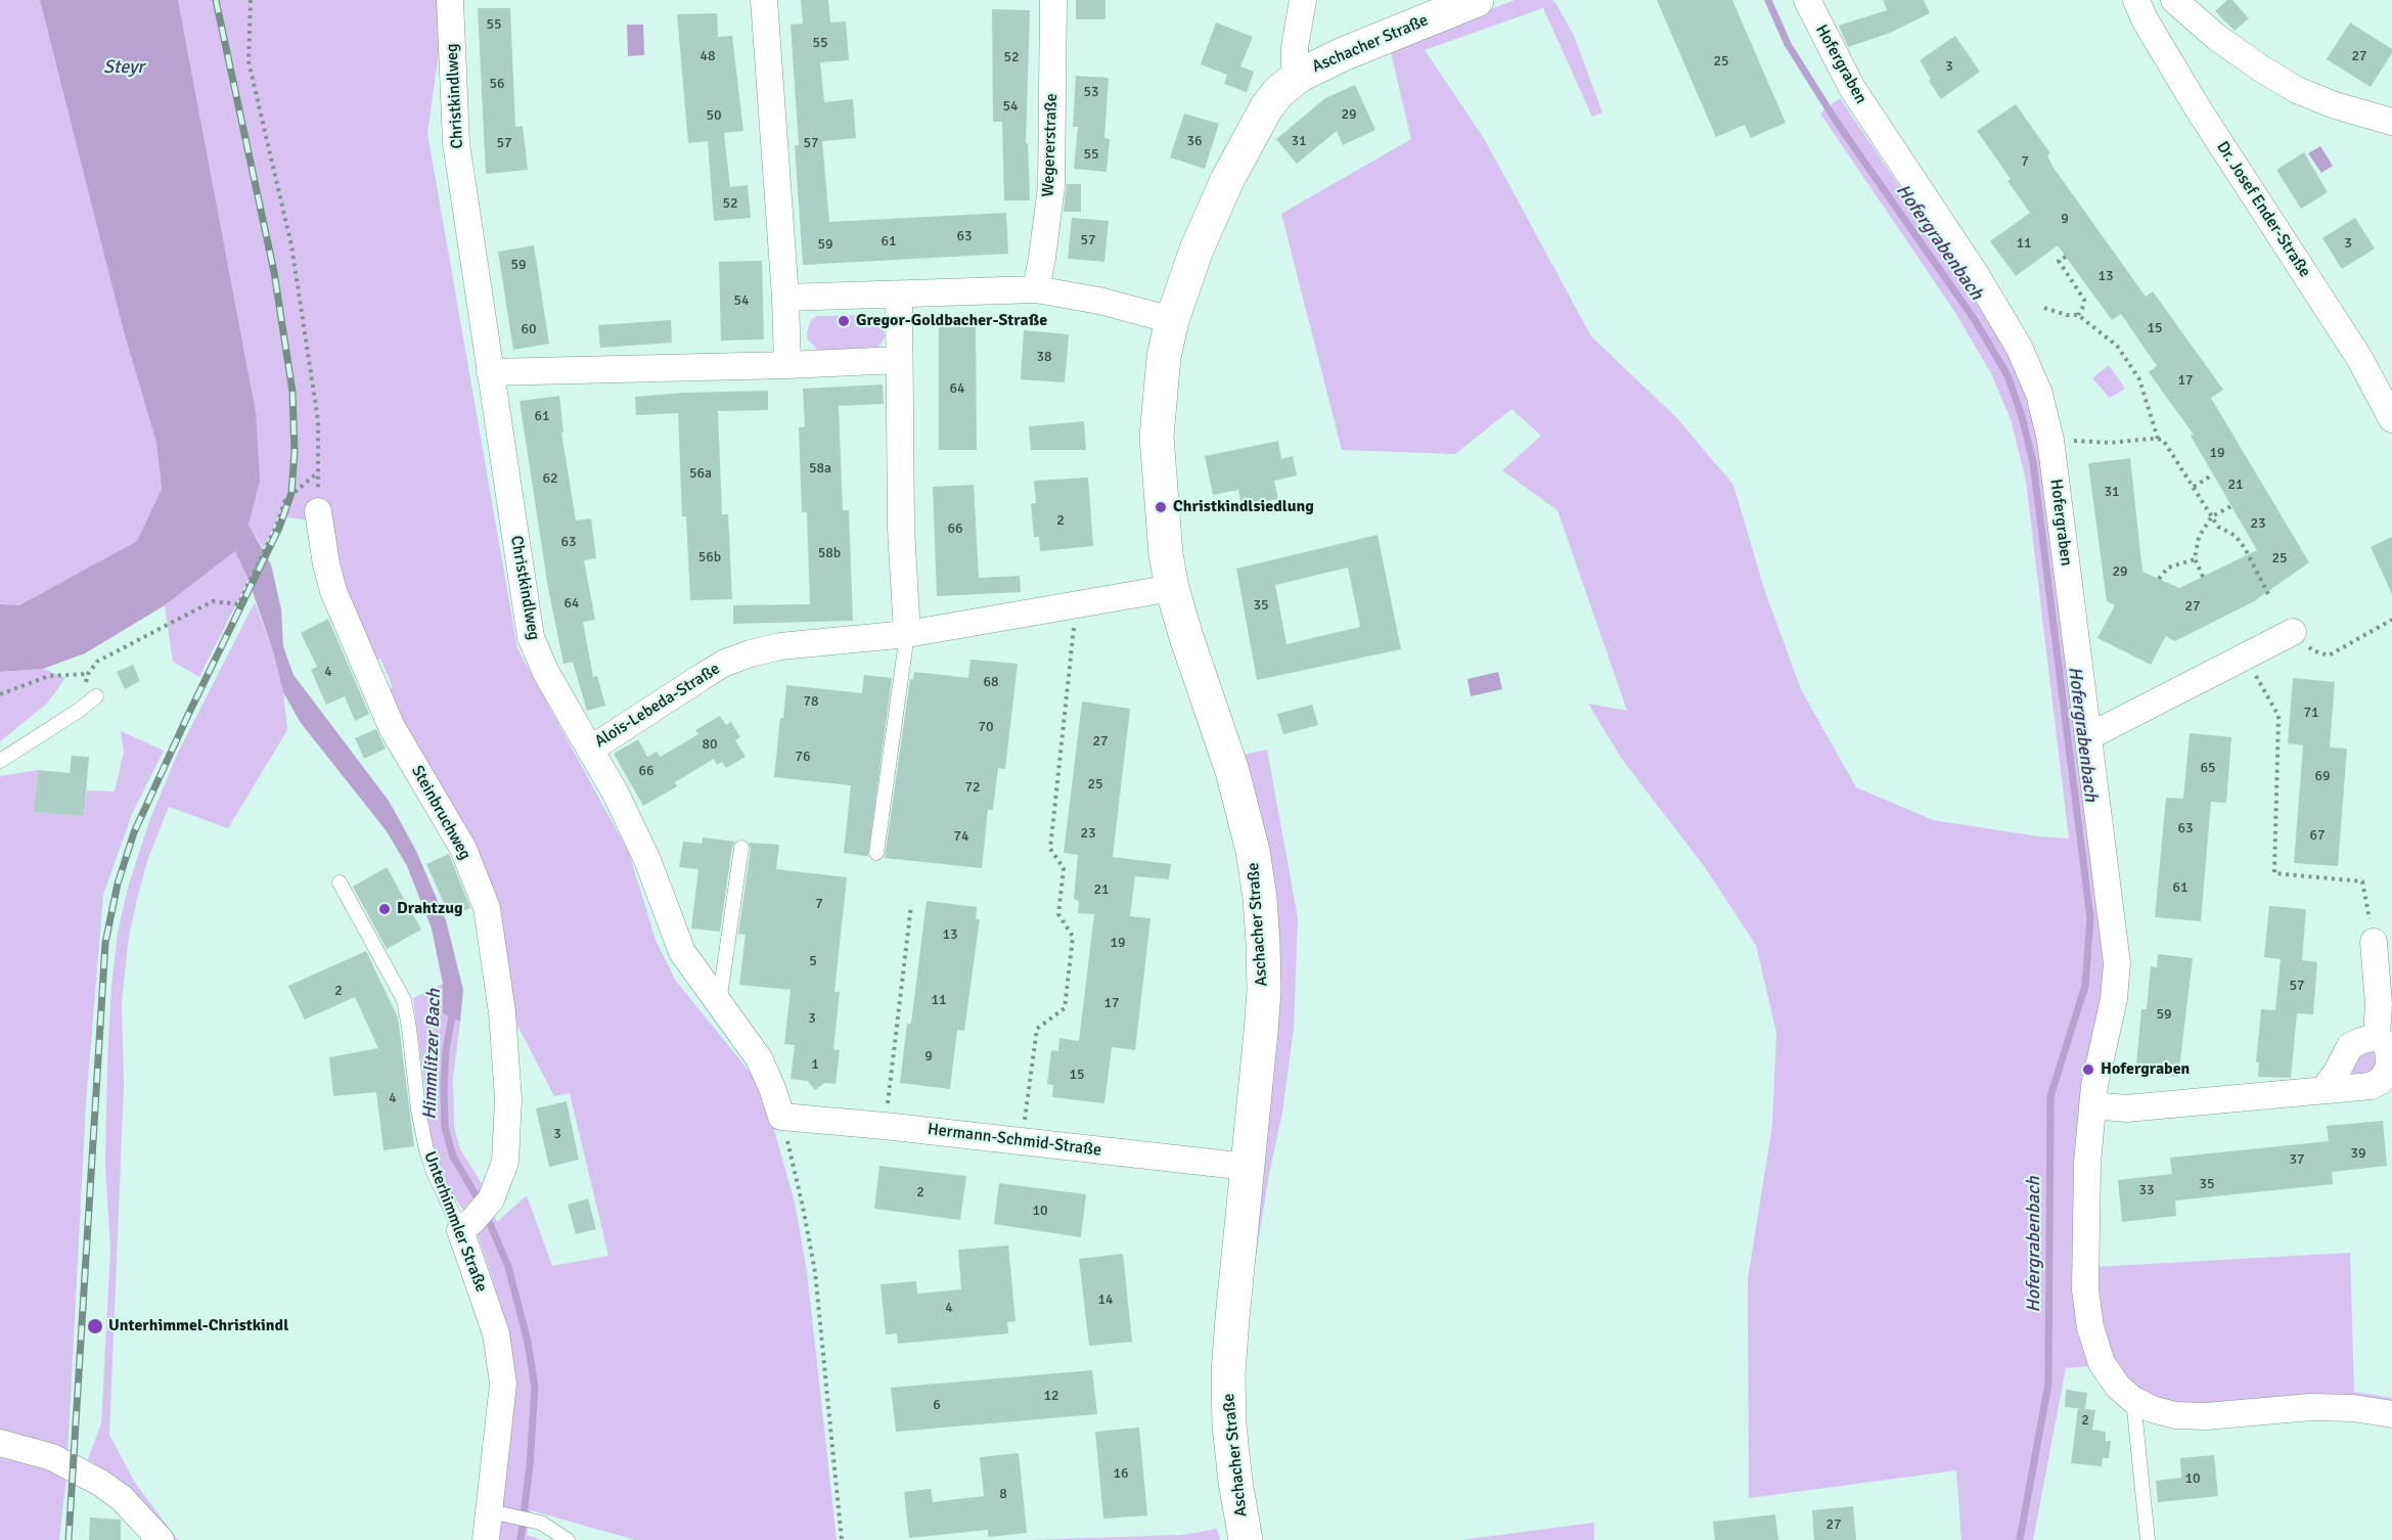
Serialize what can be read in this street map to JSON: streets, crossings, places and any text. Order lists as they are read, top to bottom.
{
  "streets": {
    "street": [
      "Aschacher Straße",
      "Hofergraben",
      "Christkindlweg",
      "Wegererstraße",
      "Dr. Josef Ender-Straße",
      "Alois-Lebeda-Straße",
      "Steinbruchweg",
      "Hermann-Schmid-Straße",
      "Unterhimmler Straße"
    ]
  },
  "crossings": [
    ["Aschacher Straße", "Hermann-Schmid-Straße"],
    ["Christkindlweg", "Alois-Lebeda-Straße"],
    ["Christkindlweg", "Hermann-Schmid-Straße"],
    ["Steinbruchweg", "Unterhimmler Straße"]
  ],
  "water": ["Steyr", "Hofergrabenbach", "Himmlitzer Bach"],
  "places": [
    "Gregor-Goldbacher-Straße",
    "Christkindlsiedlung",
    "Drahtzug",
    "Hofergraben",
    "Unterhimmel-Christkindl"
  ],
  "house_numbers": [
    "55",
    "55",
    "48",
    "27",
    "52",
    "25",
    "3",
    "56",
    "53",
    "54",
    "29",
    "50",
    "36",
    "31",
    "57",
    "57",
    "55",
    "7",
    "52",
    "9",
    "63",
    "57",
    "61",
    "11",
    "3",
    "59",
    "59",
    "13",
    "54",
    "15",
    "60",
    "38",
    "17",
    "64",
    "61",
    "19",
    "58a",
    "56a",
    "62",
    "21",
    "31",
    "2",
    "23",
    "66",
    "63",
    "58b",
    "56b",
    "25",
    "29",
    "64",
    "35",
    "27",
    "4",
    "68",
    "78",
    "71",
    "70",
    "27",
    "80",
    "76",
    "65",
    "66",
    "69",
    "25",
    "72",
    "63",
    "23",
    "67",
    "74",
    "61",
    "21",
    "7",
    "13",
    "19",
    "5",
    "57",
    "2",
    "11",
    "17",
    "59",
    "3",
    "9",
    "1",
    "15",
    "4",
    "3",
    "39",
    "37",
    "35",
    "33",
    "2",
    "10",
    "14",
    "4",
    "12",
    "6",
    "2",
    "16",
    "10",
    "8",
    "27"
  ]
}
